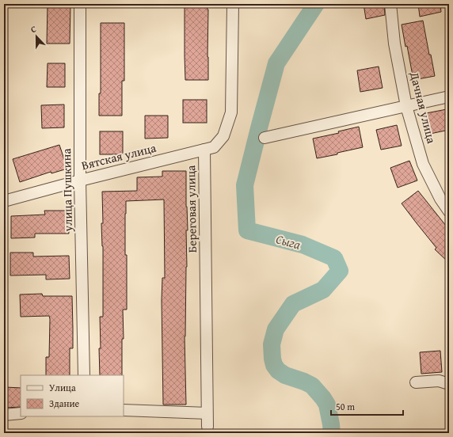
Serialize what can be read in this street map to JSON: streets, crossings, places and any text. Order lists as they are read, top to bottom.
{
  "streets": {
    "street": [
      "Дачная улица",
      "Вятская улица",
      "улица Пушкина",
      "Береговая улица"
    ]
  },
  "crossings": [
    ["Вятская улица", "улица Пушкина"],
    ["Вятская улица", "Береговая улица"]
  ],
  "water": ["Сыга"],
  "legend": ["Улица", "Здание"],
  "scale_bar": "50 m",
  "north": "top"
}
